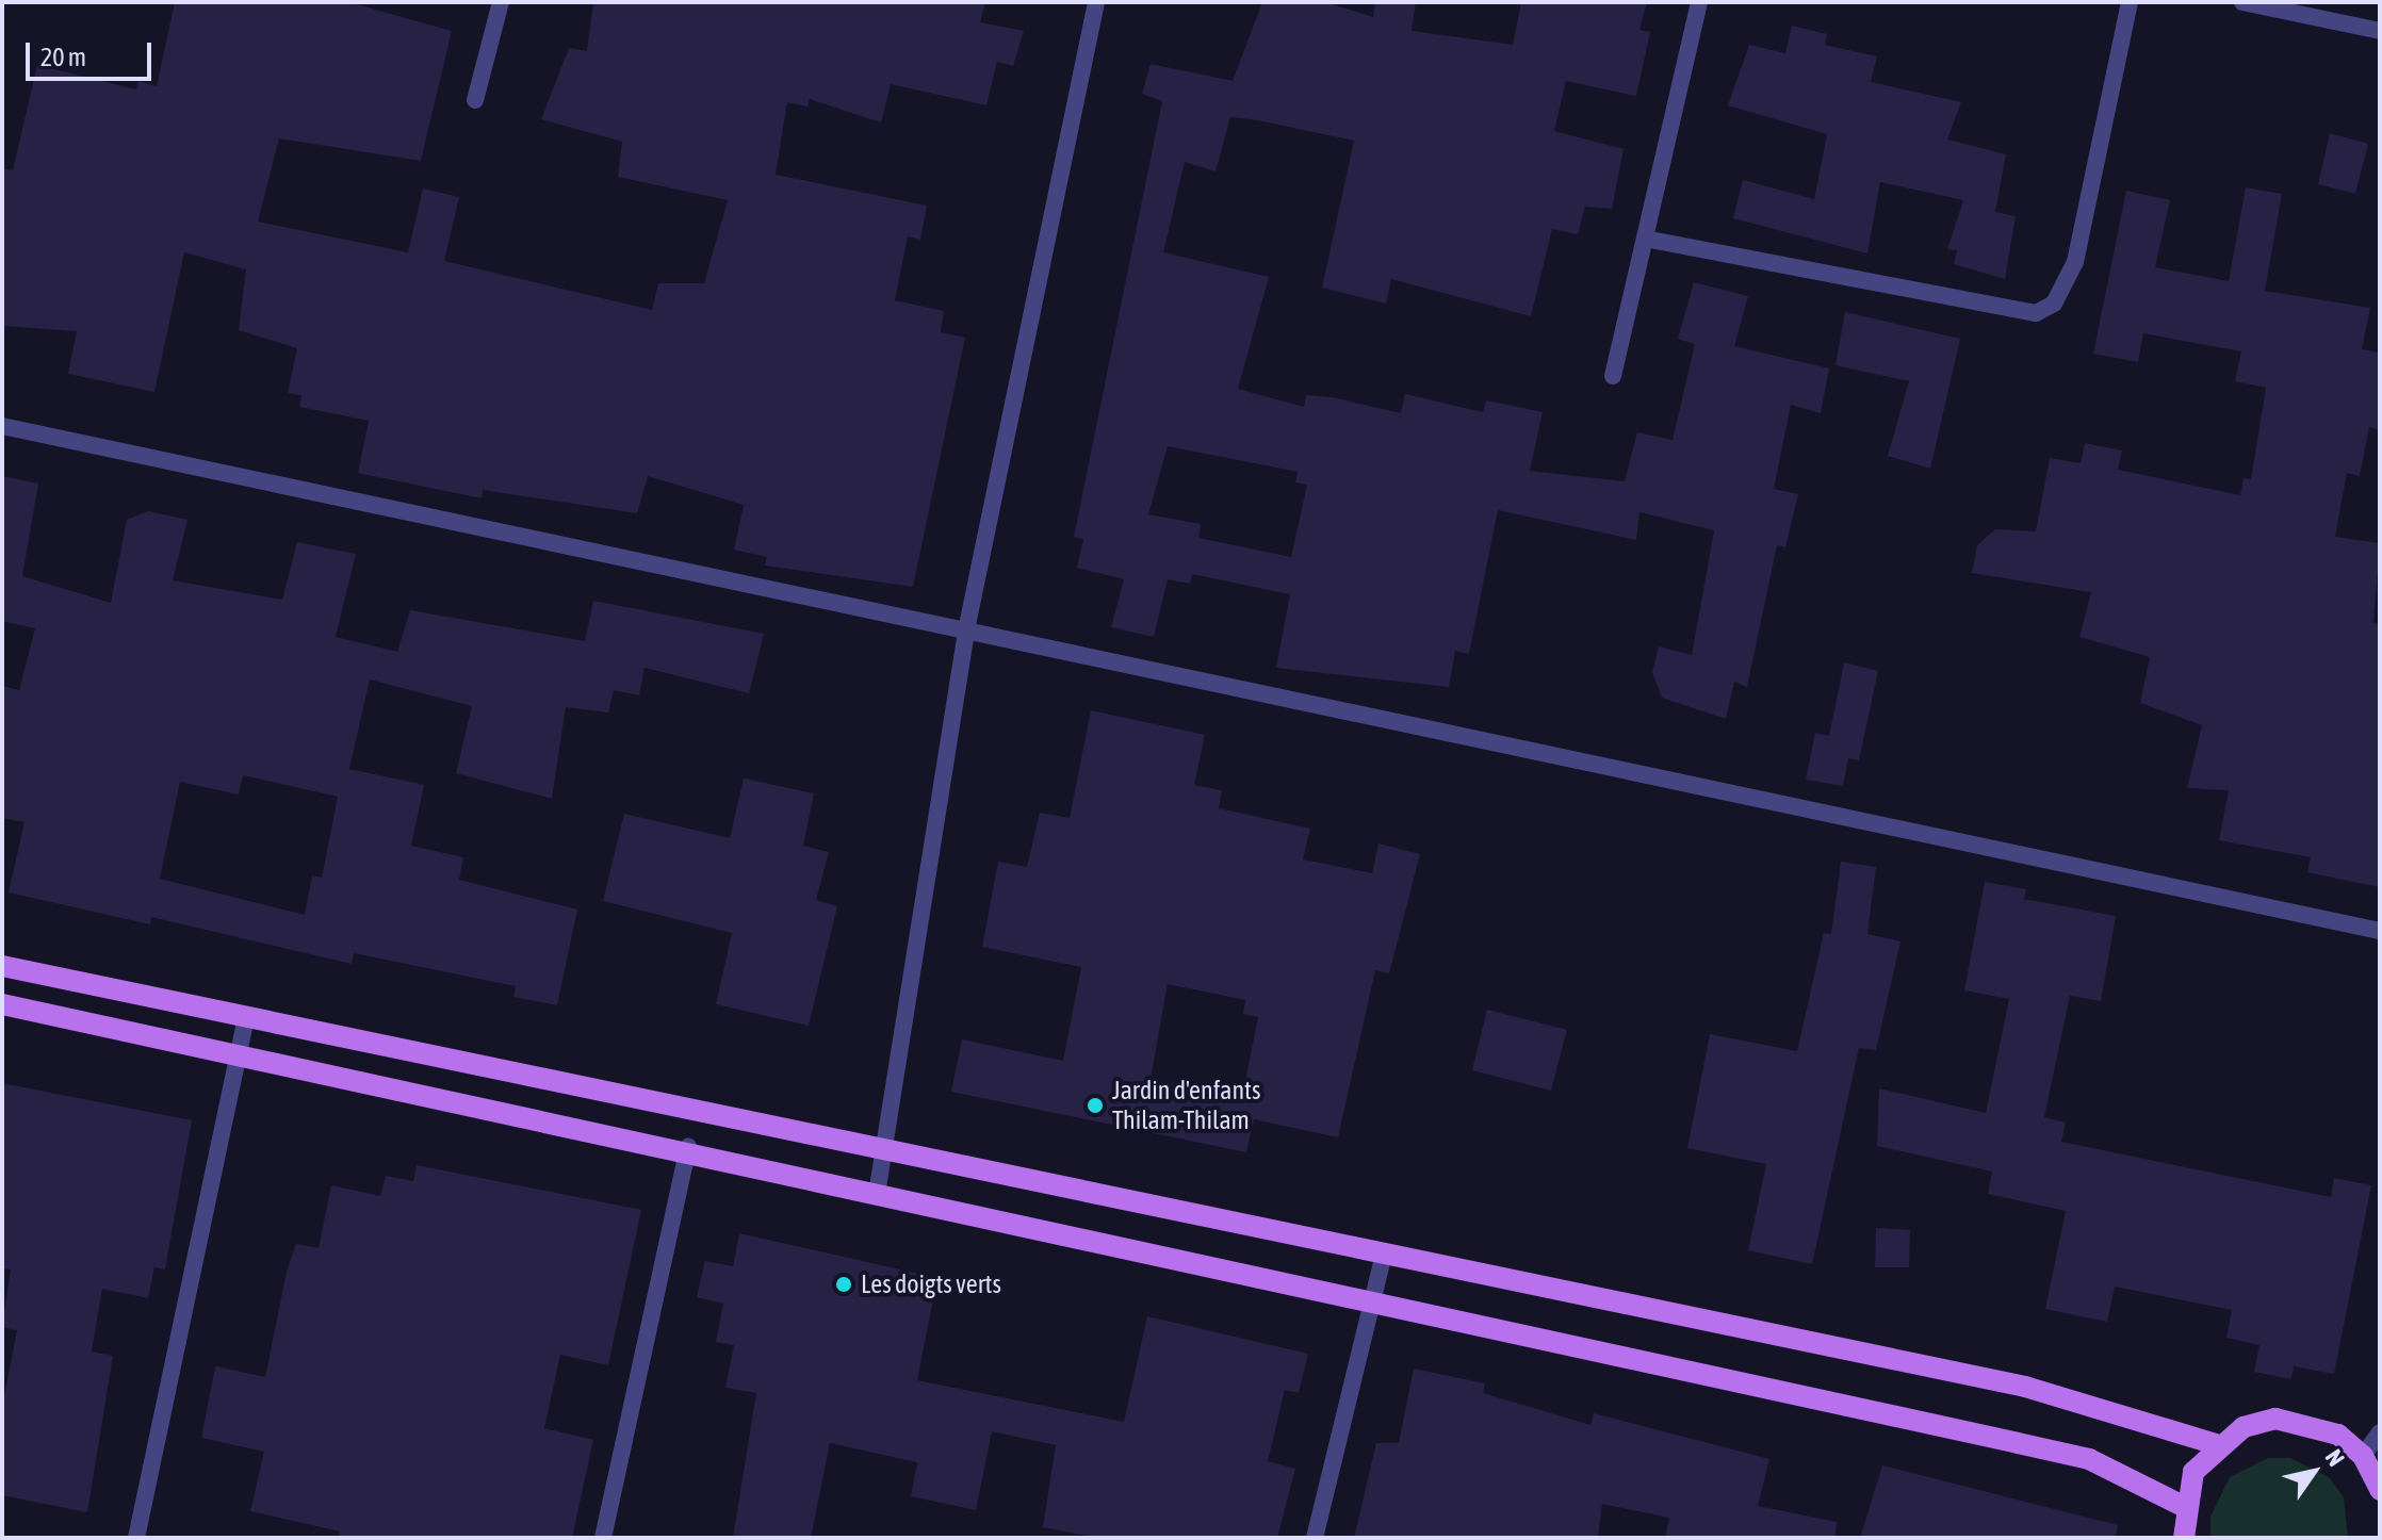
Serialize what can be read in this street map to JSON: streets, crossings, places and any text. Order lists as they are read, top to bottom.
{
  "places": ["Jardin d'enfants Thilam-Thilam", "Les doigts verts"],
  "scale_bar": "20 m",
  "north": "top right"
}
